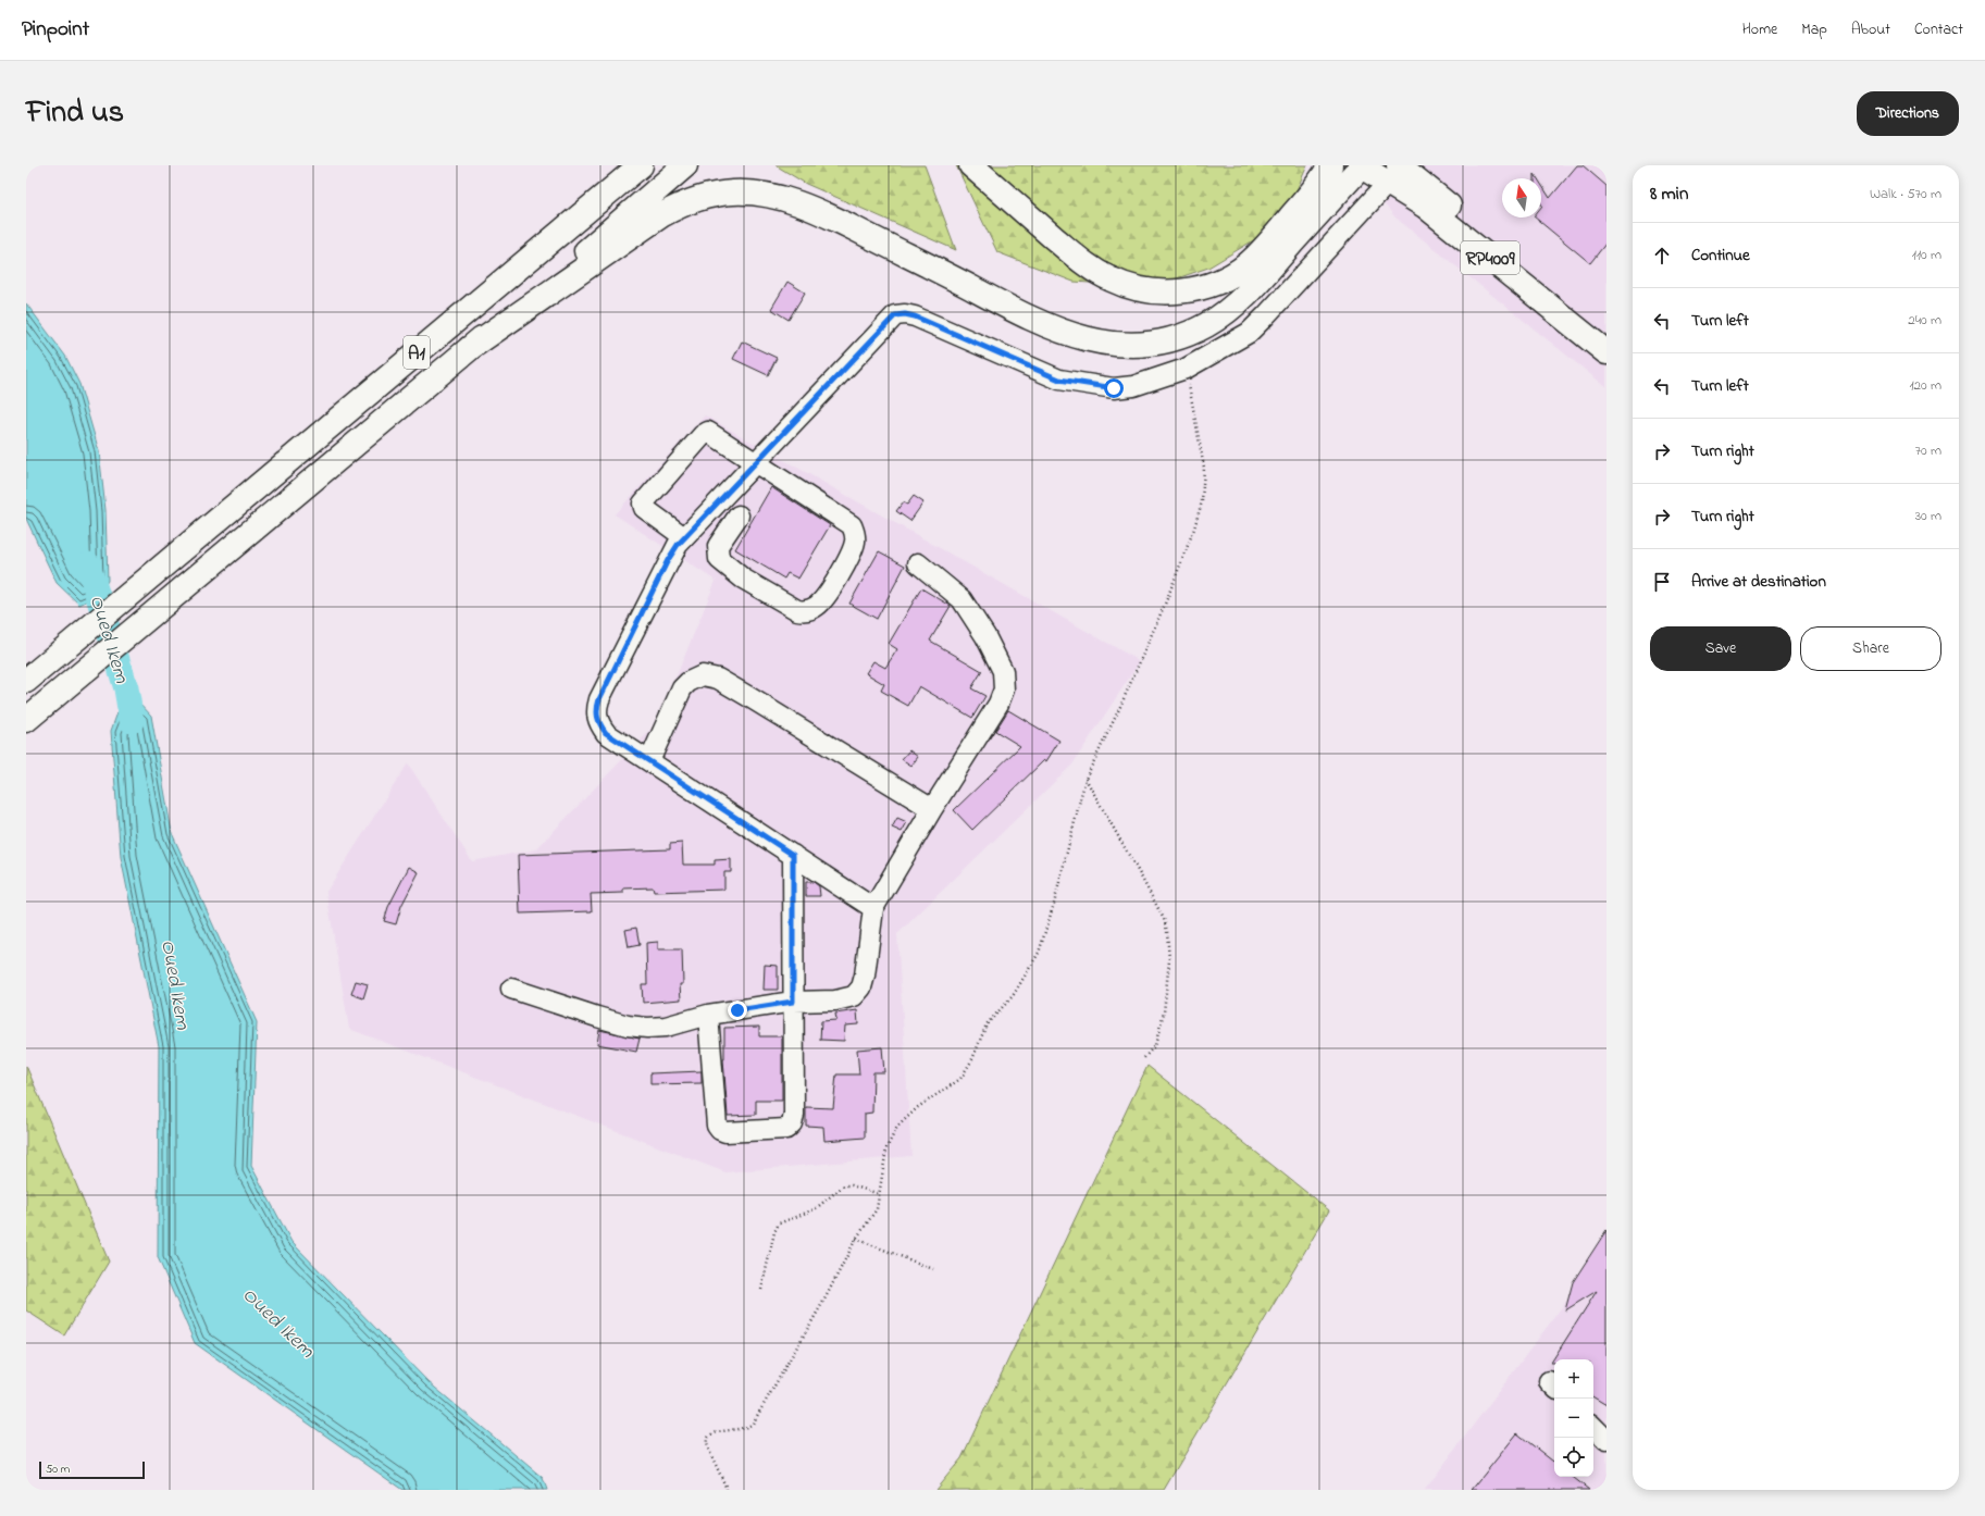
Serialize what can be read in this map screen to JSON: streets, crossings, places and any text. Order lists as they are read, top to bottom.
{
  "streets": {
    "main road": ["RP4009", "A1"]
  },
  "water": ["Oued Ikem"],
  "scale_bar": "50 m",
  "north": "top",
  "page": {
    "header": "Pinpoint",
    "nav": [
      "Home",
      "Map",
      "About",
      "Contact"
    ],
    "title": "Find us",
    "buttons": [
      "Directions",
      ["Save", "Share"]
    ],
    "heading": ["8 min", "Walk · 570 m"],
    "list": [
      ["Continue", "110 m"],
      ["Turn left", "240 m"],
      ["Turn left", "120 m"],
      ["Turn right", "70 m"],
      ["Turn right", "30 m"],
      "Arrive at destination"
    ],
    "map_buttons": ["+", "−"],
    "scale": "50 m"
  }
}
